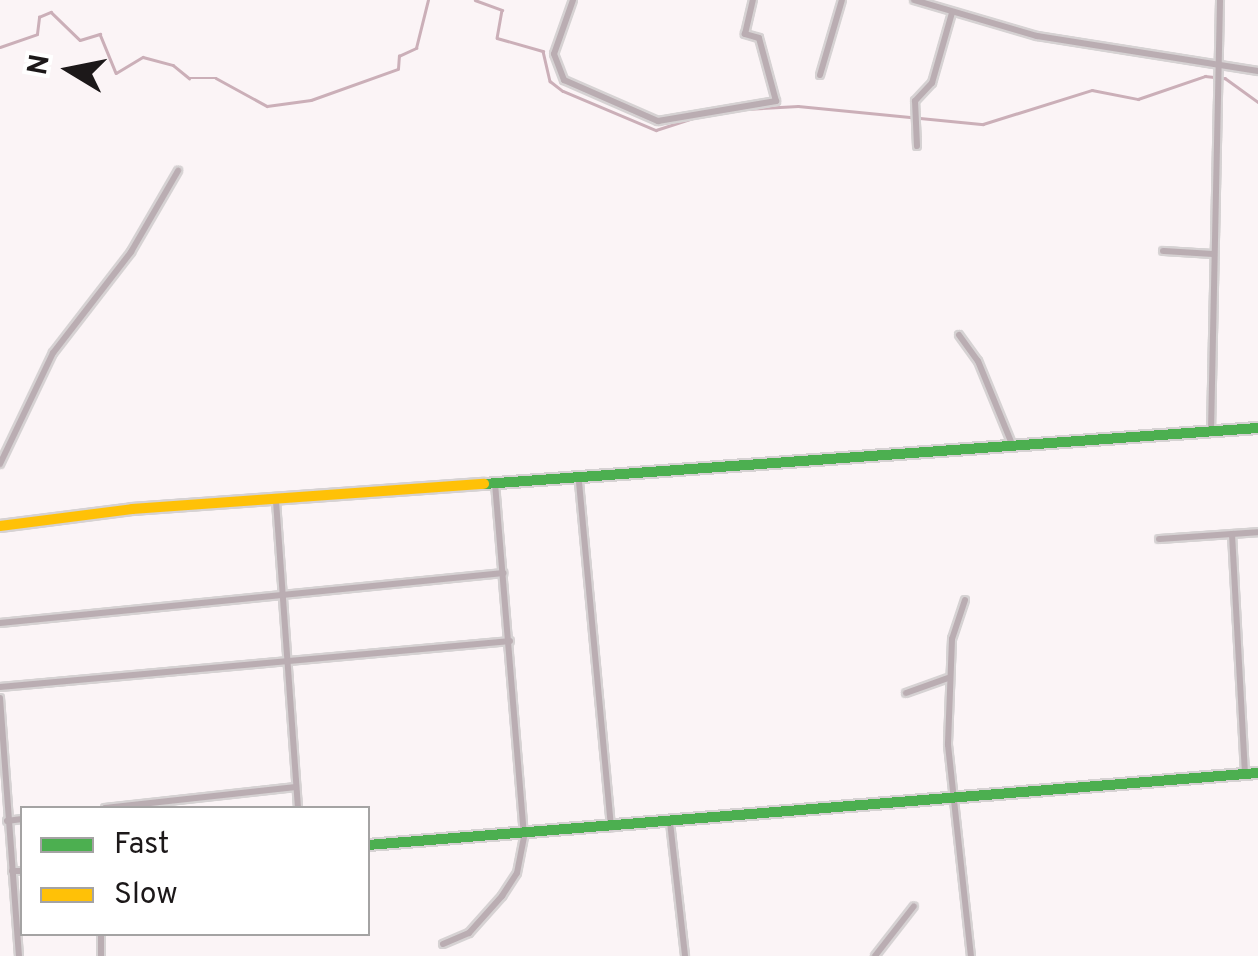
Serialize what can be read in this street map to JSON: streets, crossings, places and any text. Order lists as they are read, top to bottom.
{
  "legend": ["Fast", "Slow"],
  "north": "left"
}
